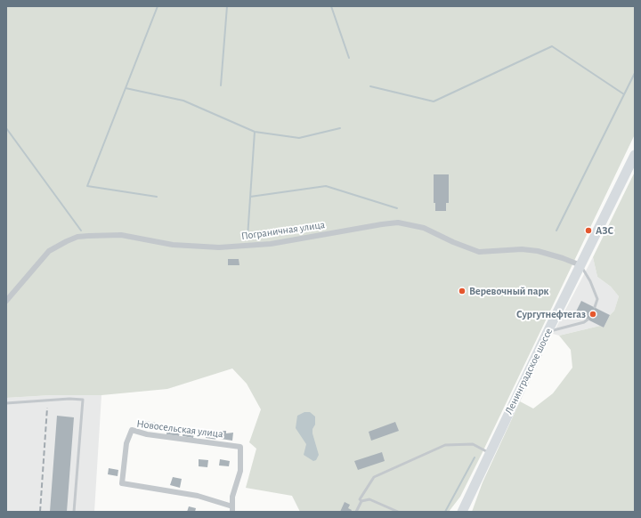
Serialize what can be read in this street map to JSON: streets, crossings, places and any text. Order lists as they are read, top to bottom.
{
  "streets": {
    "highway": ["Ленинградское шоссе"],
    "street": ["Пограничная улица", "Новосельская улица"]
  },
  "crossings": [
    ["Пограничная улица", "Ленинградское шоссе"]
  ],
  "places": ["АЗС", "Веревочный парк", "Сургутнефтегаз"]
}
